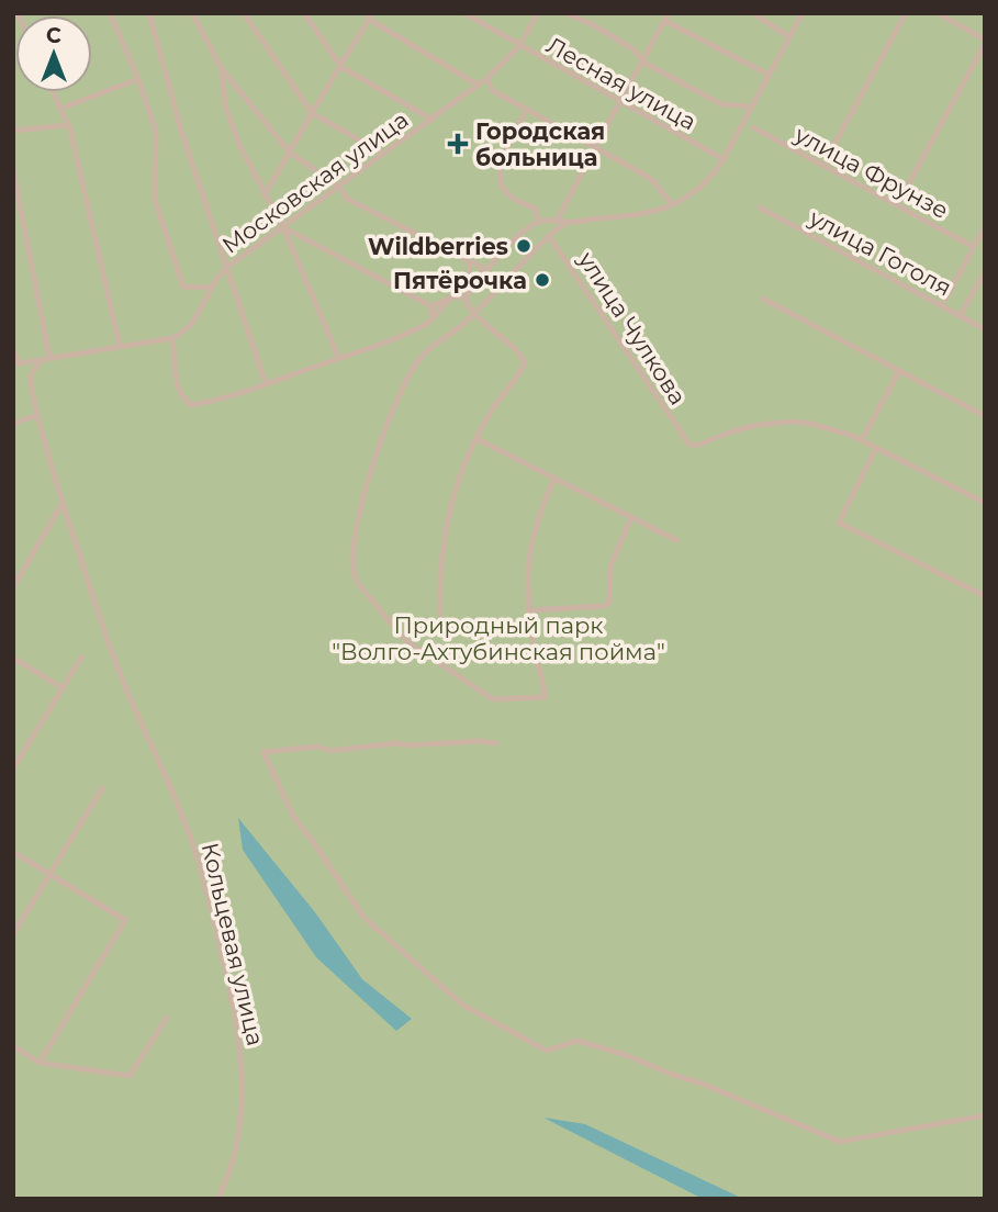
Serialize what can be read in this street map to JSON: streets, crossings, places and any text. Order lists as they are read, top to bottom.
{
  "streets": {
    "street": [
      "Лесная улица",
      "улица Фрунзе",
      "Московская улица",
      "улица Гоголя",
      "улица Чулкова",
      "Кольцевая улица"
    ]
  },
  "crossings": [
    ["Лесная улица", "Московская улица"]
  ],
  "parks": ["Природный парк \"Волго-Ахтубинская пойма\""],
  "places": {
    "health": ["Городская больница"],
    "other": ["Wildberries", "Пятёрочка"]
  },
  "north": "top"
}
